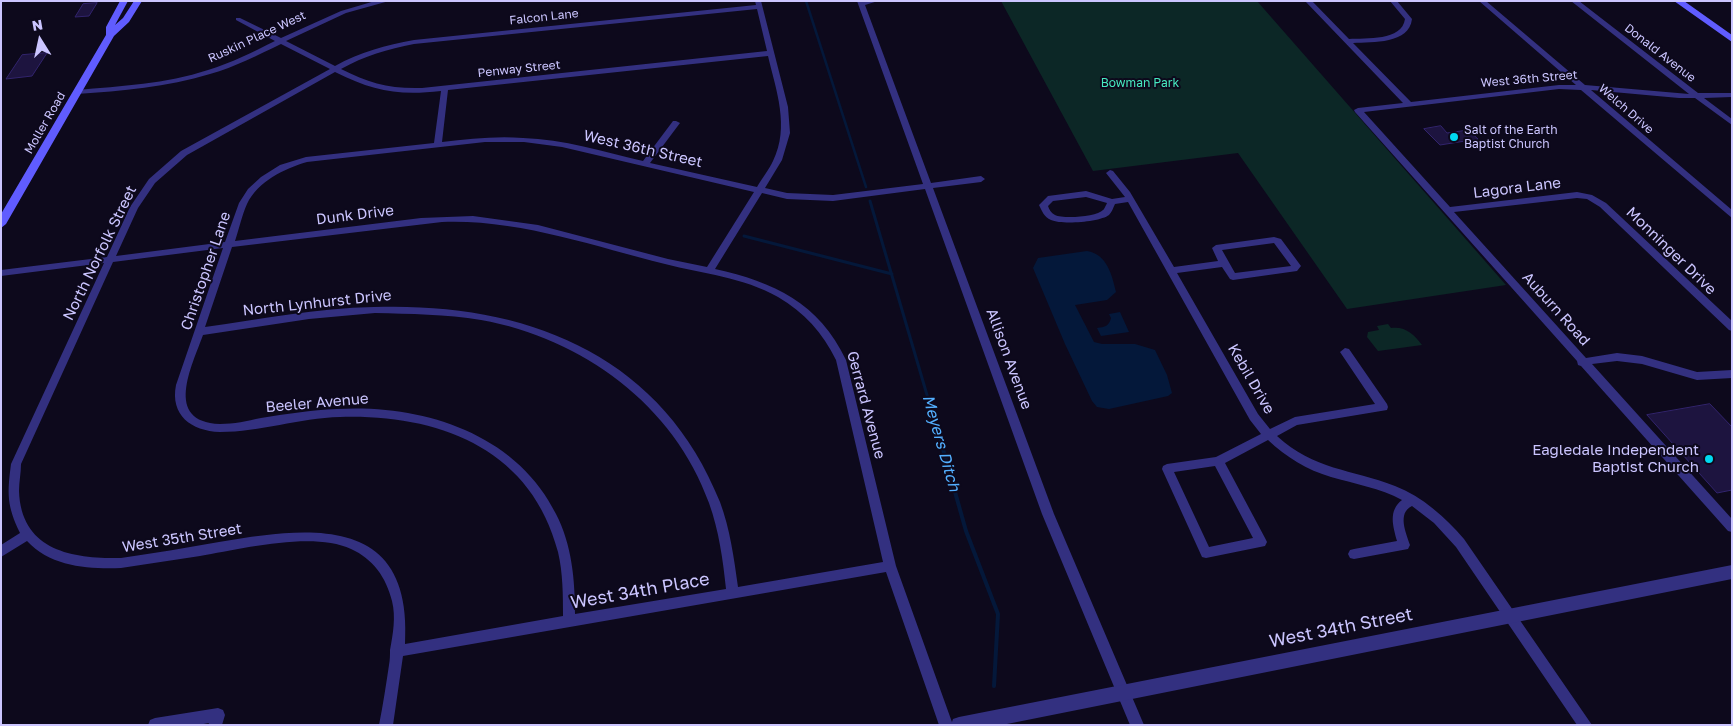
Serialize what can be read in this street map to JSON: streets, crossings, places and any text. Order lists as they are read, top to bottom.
{
  "streets": {
    "main road": ["Moller Road"],
    "street": [
      "Falcon Lane",
      "Ruskin Place West",
      "Donald Avenue",
      "Penway Street",
      "West 36th Street",
      "Welch Drive",
      "Lagora Lane",
      "Dunk Drive",
      "Monninger Drive",
      "North Norfolk Street",
      "Christopher Lane",
      "North Lynhurst Drive",
      "Auburn Road",
      "Allison Avenue",
      "Kebil Drive",
      "Beeler Avenue",
      "Gerrard Avenue",
      "West 35th Street",
      "West 34th Place",
      "West 34th Street"
    ]
  },
  "crossings": [
    ["Falcon Lane", "Penway Street"],
    ["Falcon Lane", "North Norfolk Street"],
    ["Ruskin Place West", "Penway Street"],
    ["Ruskin Place West", "Moller Road"],
    ["Donald Avenue", "West 36th Street"],
    ["Penway Street", "North Norfolk Street"],
    ["West 36th Street", "Welch Drive"],
    ["West 36th Street", "Christopher Lane"],
    ["West 36th Street", "Auburn Road"],
    ["West 36th Street", "Allison Avenue"],
    ["Lagora Lane", "Monninger Drive"],
    ["Lagora Lane", "Auburn Road"],
    ["Dunk Drive", "North Norfolk Street"],
    ["Dunk Drive", "Christopher Lane"],
    ["Dunk Drive", "Gerrard Avenue"],
    ["North Norfolk Street", "West 35th Street"],
    ["Christopher Lane", "North Lynhurst Drive"],
    ["Christopher Lane", "Beeler Avenue"],
    ["North Lynhurst Drive", "West 34th Place"],
    ["Allison Avenue", "West 34th Street"],
    ["Kebil Drive", "West 34th Street"],
    ["Beeler Avenue", "West 34th Place"],
    ["Gerrard Avenue", "West 34th Place"],
    ["West 35th Street", "West 34th Place"]
  ],
  "water": ["Meyers Ditch"],
  "parks": ["Bowman Park"],
  "places": ["Salt of the Earth Baptist Church", "Eagledale Independent Baptist Church"],
  "north": "top"
}
